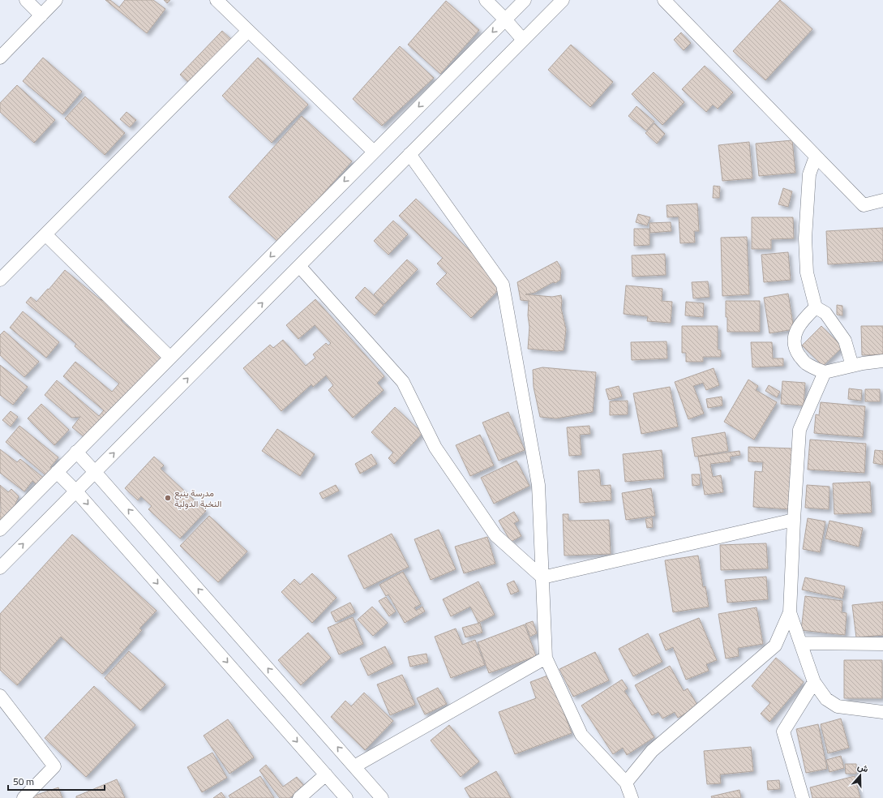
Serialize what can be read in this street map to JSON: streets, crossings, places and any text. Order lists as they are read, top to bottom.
{
  "places": ["مدرسة ينبع النخبة الدولية"],
  "scale_bar": "50 m",
  "north": "top"
}
